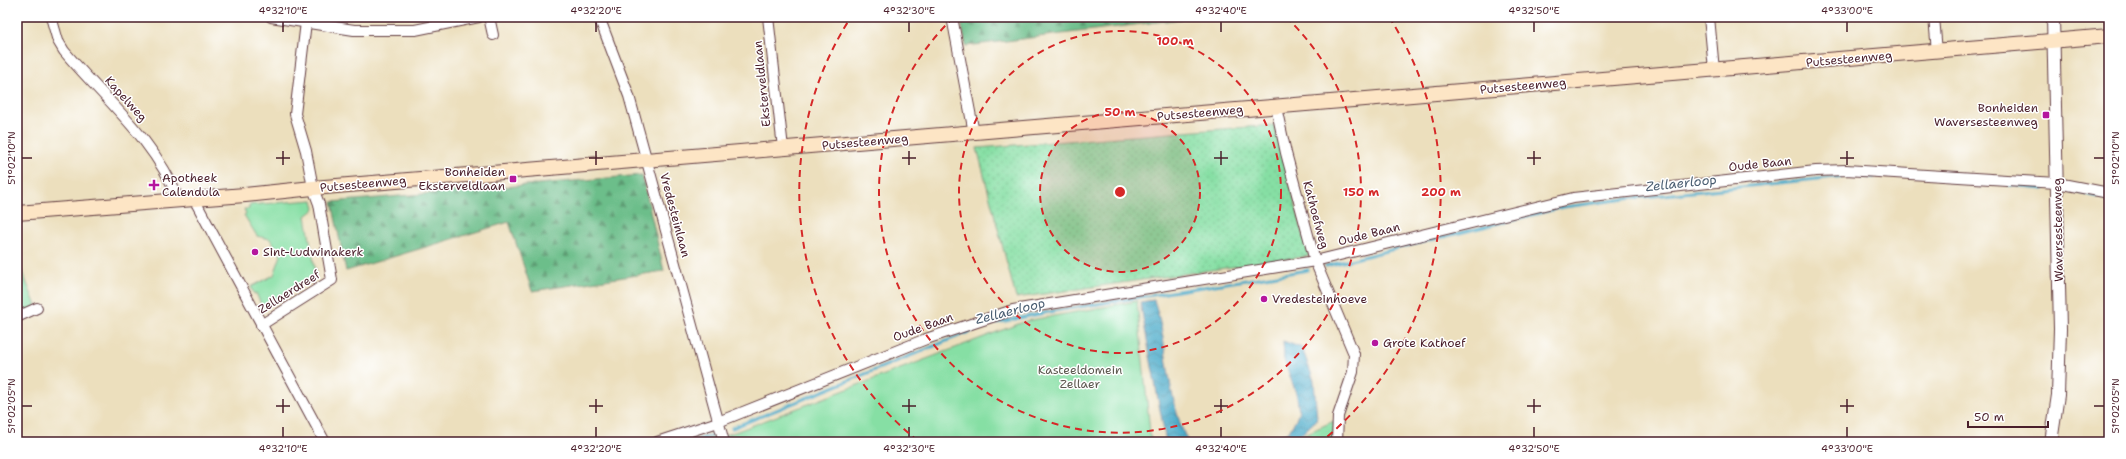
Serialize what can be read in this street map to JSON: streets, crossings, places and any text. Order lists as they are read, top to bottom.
{
  "streets": {
    "main road": ["Putsesteenweg"],
    "street": [
      "Eksterveldlaan",
      "Kapelweg",
      "Oude Baan",
      "Vredesteinlaan",
      "Kathoefweg",
      "Waversesteenweg",
      "Zellaerdreef"
    ]
  },
  "crossings": [
    ["Putsesteenweg", "Eksterveldlaan"],
    ["Putsesteenweg", "Kapelweg"],
    ["Putsesteenweg", "Vredesteinlaan"],
    ["Putsesteenweg", "Kathoefweg"],
    ["Putsesteenweg", "Waversesteenweg"],
    ["Putsesteenweg", "Zellaerdreef"],
    ["Oude Baan", "Vredesteinlaan"],
    ["Oude Baan", "Kathoefweg"],
    ["Oude Baan", "Waversesteenweg"]
  ],
  "water": ["Zellaerloop"],
  "parks": ["Kasteeldomein Zellaer"],
  "places": {
    "transit": ["Bonheiden Waversesteenweg", "Bonheiden Eksterveldlaan"],
    "health": ["Apotheek Calendula"],
    "other": ["Sint-Ludwinakerk", "Vredesteinhoeve", "Grote Kathoef"]
  },
  "scale_bar": "50 m",
  "coordinates": [
    "4°32'10\"E",
    "4°32'20\"E",
    "4°32'30\"E",
    "4°32'40\"E",
    "4°32'50\"E",
    "4°33'00\"E",
    "51°02'10\"N",
    "51°02'05\"N"
  ],
  "rings": [
    "100 m",
    "50 m",
    "150 m",
    "200 m"
  ]
}
